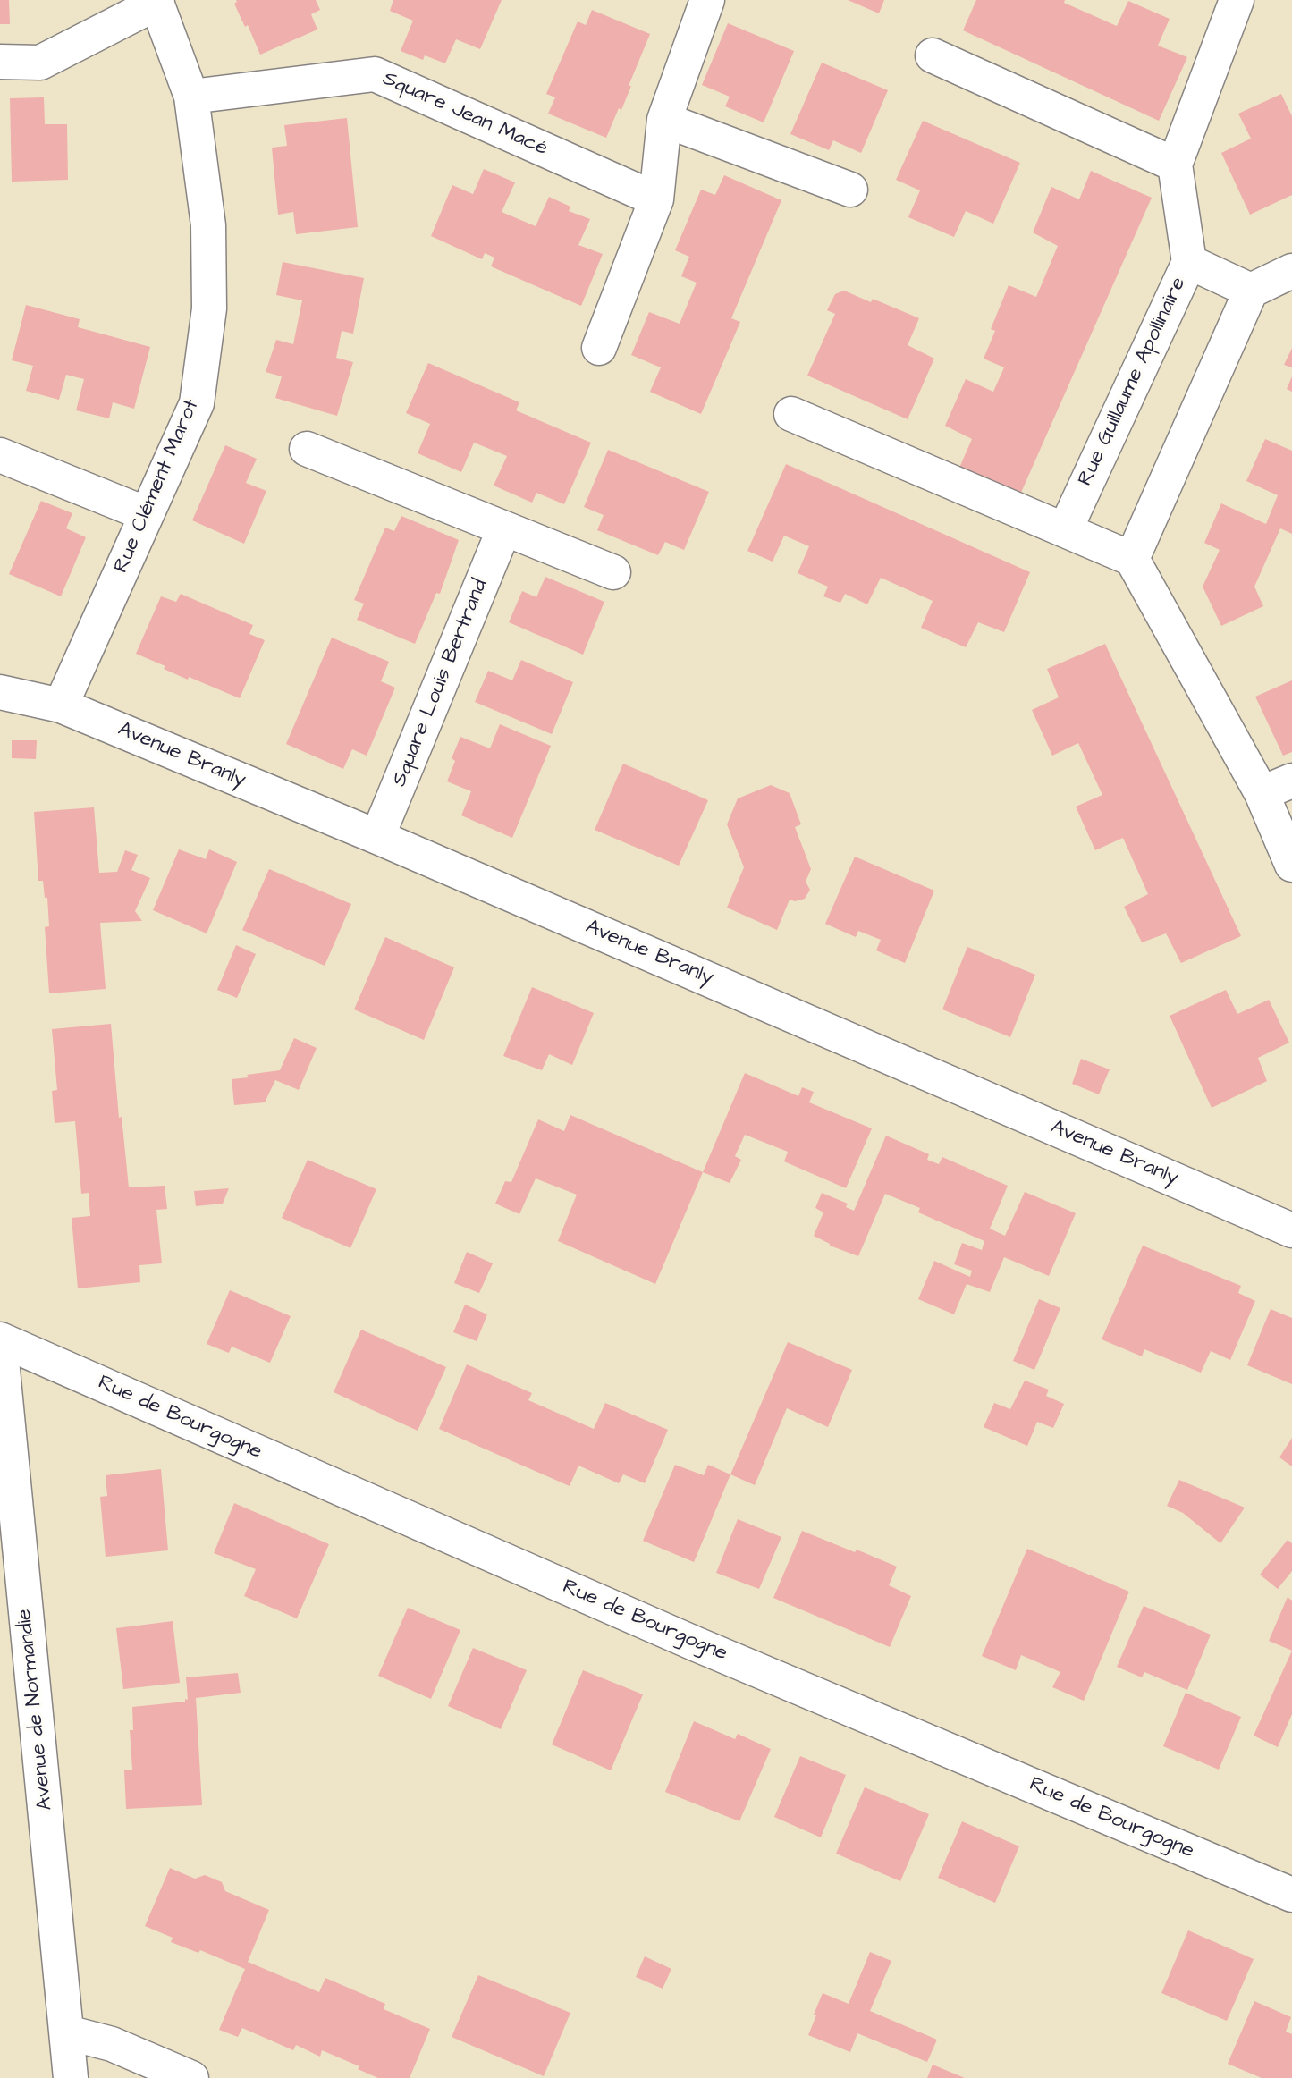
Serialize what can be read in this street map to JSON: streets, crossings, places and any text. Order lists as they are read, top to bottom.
{
  "streets": {
    "street": [
      "Square Jean Macé",
      "Rue Guillaume Apollinaire",
      "Rue Clément Marot",
      "Square Louis Bertrand",
      "Avenue Branly",
      "Rue de Bourgogne",
      "Avenue de Normandie"
    ]
  },
  "crossings": [
    ["Square Jean Macé", "Rue Clément Marot"],
    ["Rue Clément Marot", "Avenue Branly"],
    ["Square Louis Bertrand", "Avenue Branly"],
    ["Rue de Bourgogne", "Avenue de Normandie"]
  ]
}
